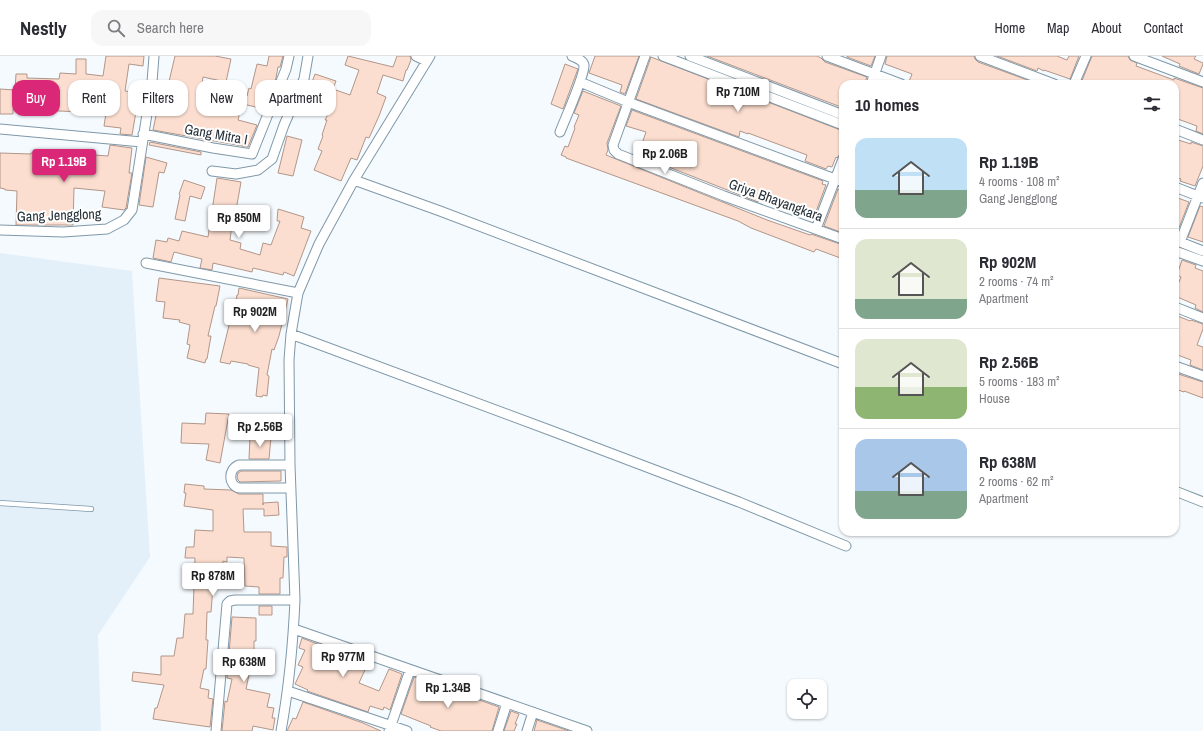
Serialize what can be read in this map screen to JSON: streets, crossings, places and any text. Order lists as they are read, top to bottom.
{
  "streets": {
    "street": ["Gang Mitra I", "Griya Bhayangkara", "Gang Jengglong"]
  },
  "crossings": [
    ["Gang Mitra I", "Gang Jengglong"]
  ],
  "page": {
    "header": "Nestly",
    "search": "Search here",
    "nav": [
      "Home",
      "Map",
      "About",
      "Contact"
    ],
    "price": [
      "Rp 710M",
      "Rp 2.06B",
      "Rp 1.19B",
      "Rp 850M",
      "Rp 902M",
      "Rp 2.56B",
      "Rp 878M",
      "Rp 977M",
      "Rp 638M",
      "Rp 1.34B"
    ],
    "chip": [
      "Buy",
      "Rent",
      "Filters",
      "New",
      "Apartment"
    ],
    "heading": "10 homes",
    "list": [
      {
        "name": "Rp 1.19B",
        "note": "4 rooms · 108 m² · Gang Jengglong"
      },
      {
        "name": "Rp 902M",
        "note": "2 rooms · 74 m² · Apartment"
      },
      {
        "name": "Rp 2.56B",
        "note": "5 rooms · 183 m² · House"
      },
      {
        "name": "Rp 638M",
        "note": "2 rooms · 62 m² · Apartment"
      }
    ]
  }
}
